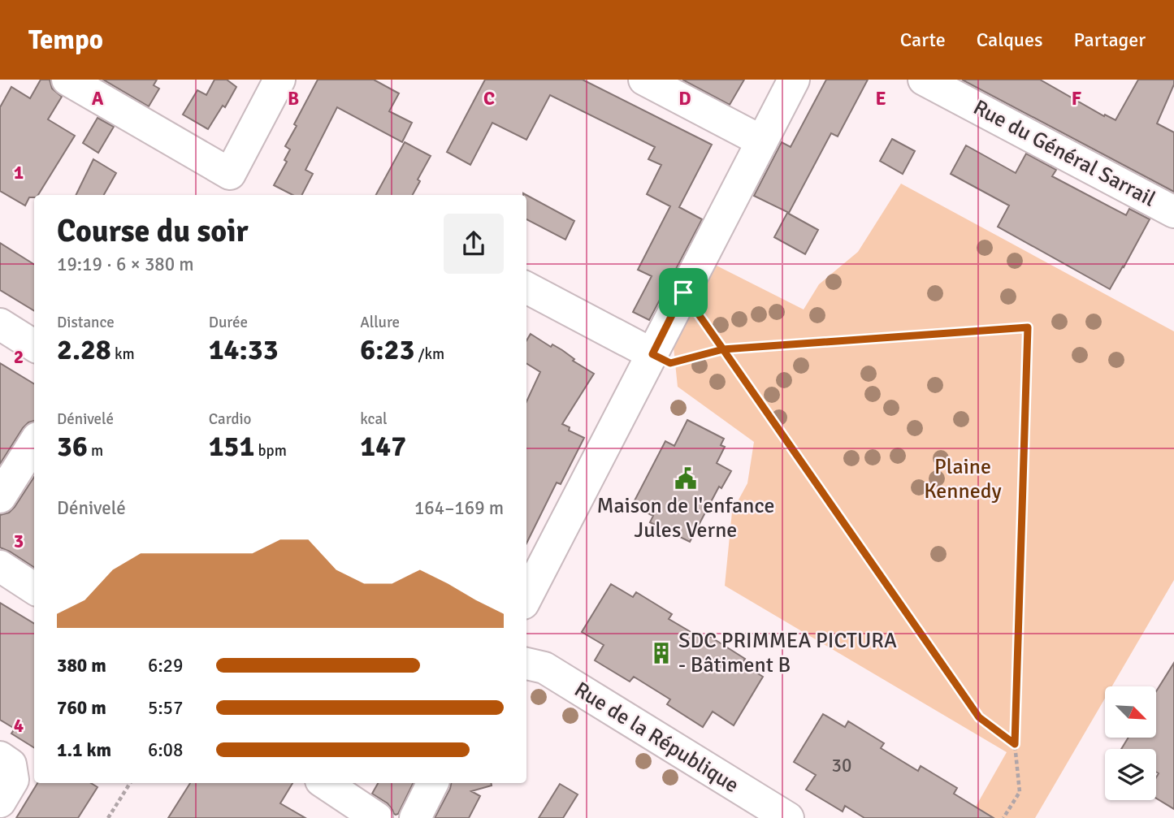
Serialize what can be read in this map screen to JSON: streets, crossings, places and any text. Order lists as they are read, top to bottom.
{
  "streets": {
    "street": ["Rue du Général Sarrail", "Rue de la République"]
  },
  "parks": ["Plaine Kennedy"],
  "places": {
    "public building": ["Maison de l'enfance Jules Verne"],
    "building": ["SDC PRIMMEA PICTURA - Bâtiment B"]
  },
  "house_numbers": ["30"],
  "north": "bottom right",
  "page": {
    "header": "Tempo",
    "nav": ["Carte", "Calques", "Partager"],
    "heading": ["Course du soir", "19:19 · 6 × 380 m"],
    "stats": [
      ["Distance", "2.28 km"],
      ["Durée", "14:33"],
      ["Allure", "6:23 /km"],
      ["Dénivelé", "36 m"],
      ["Cardio", "151 bpm"],
      ["kcal", "147"]
    ],
    "chart": ["Dénivelé", "164–169 m"],
    "list": [
      {
        "name": "380 m",
        "note": "6:29"
      },
      {
        "name": "760 m",
        "note": "5:57"
      },
      {
        "name": "1.1 km",
        "note": "6:08"
      }
    ]
  },
  "grid": {
    "columns": [
      "A",
      "B",
      "C",
      "D",
      "E",
      "F"
    ],
    "rows": [
      "1",
      "2",
      "3",
      "4"
    ]
  }
}
